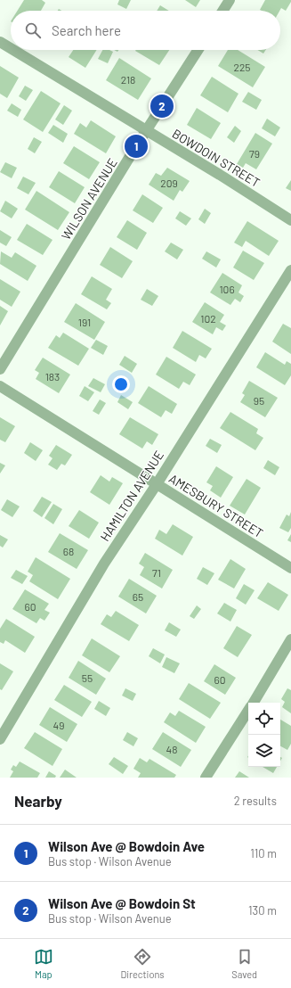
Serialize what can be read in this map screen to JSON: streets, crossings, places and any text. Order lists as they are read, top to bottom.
{
  "streets": {
    "street": [
      "BOWDOIN STREET",
      "WILSON AVENUE",
      "HAMILTON AVENUE",
      "AMESBURY STREET"
    ]
  },
  "crossings": [
    ["BOWDOIN STREET", "WILSON AVENUE"],
    ["HAMILTON AVENUE", "AMESBURY STREET"]
  ],
  "house_numbers": [
    "225",
    "218",
    "79",
    "209",
    "106",
    "102",
    "191",
    "183",
    "95",
    "68",
    "71",
    "65",
    "60",
    "55",
    "60",
    "49",
    "48"
  ],
  "page": {
    "search": "Search here",
    "pins": ["2", "1"],
    "heading": ["Nearby", "2 results"],
    "list": [
      {
        "mark": "1",
        "name": "Wilson Ave @ Bowdoin Ave",
        "note": "Bus stop · Wilson Avenue",
        "value": "110 m"
      },
      {
        "mark": "2",
        "name": "Wilson Ave @ Bowdoin St",
        "note": "Bus stop · Wilson Avenue",
        "value": "130 m"
      }
    ],
    "nav": ["Map", "Directions", "Saved"]
  }
}
